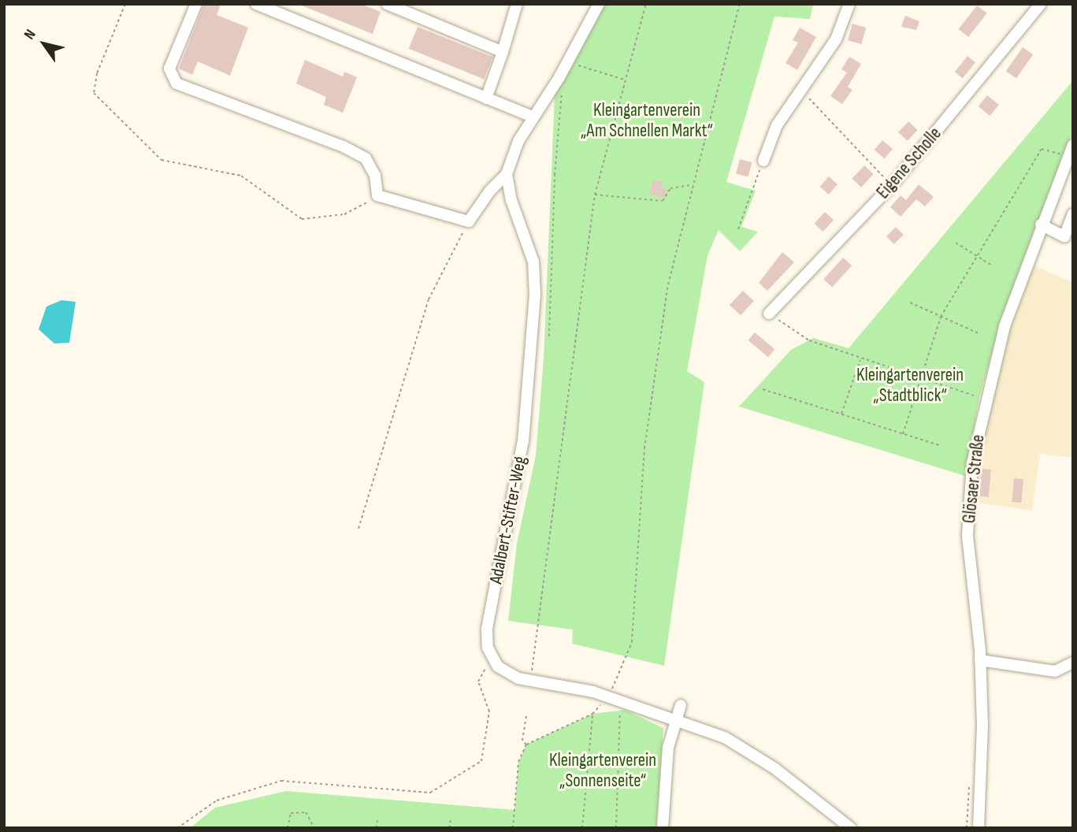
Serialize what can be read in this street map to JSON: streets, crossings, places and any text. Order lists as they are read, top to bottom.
{
  "streets": {
    "street": ["Eigene Scholle", "Glösaer Straße", "Adalbert-Stifter-Weg"]
  },
  "parks": ["Kleingartenverein „Am Schnellen Markt“", "Kleingartenverein „Stadtblick“", "Kleingartenverein „Sonnenseite“"],
  "north": "top left"
}
